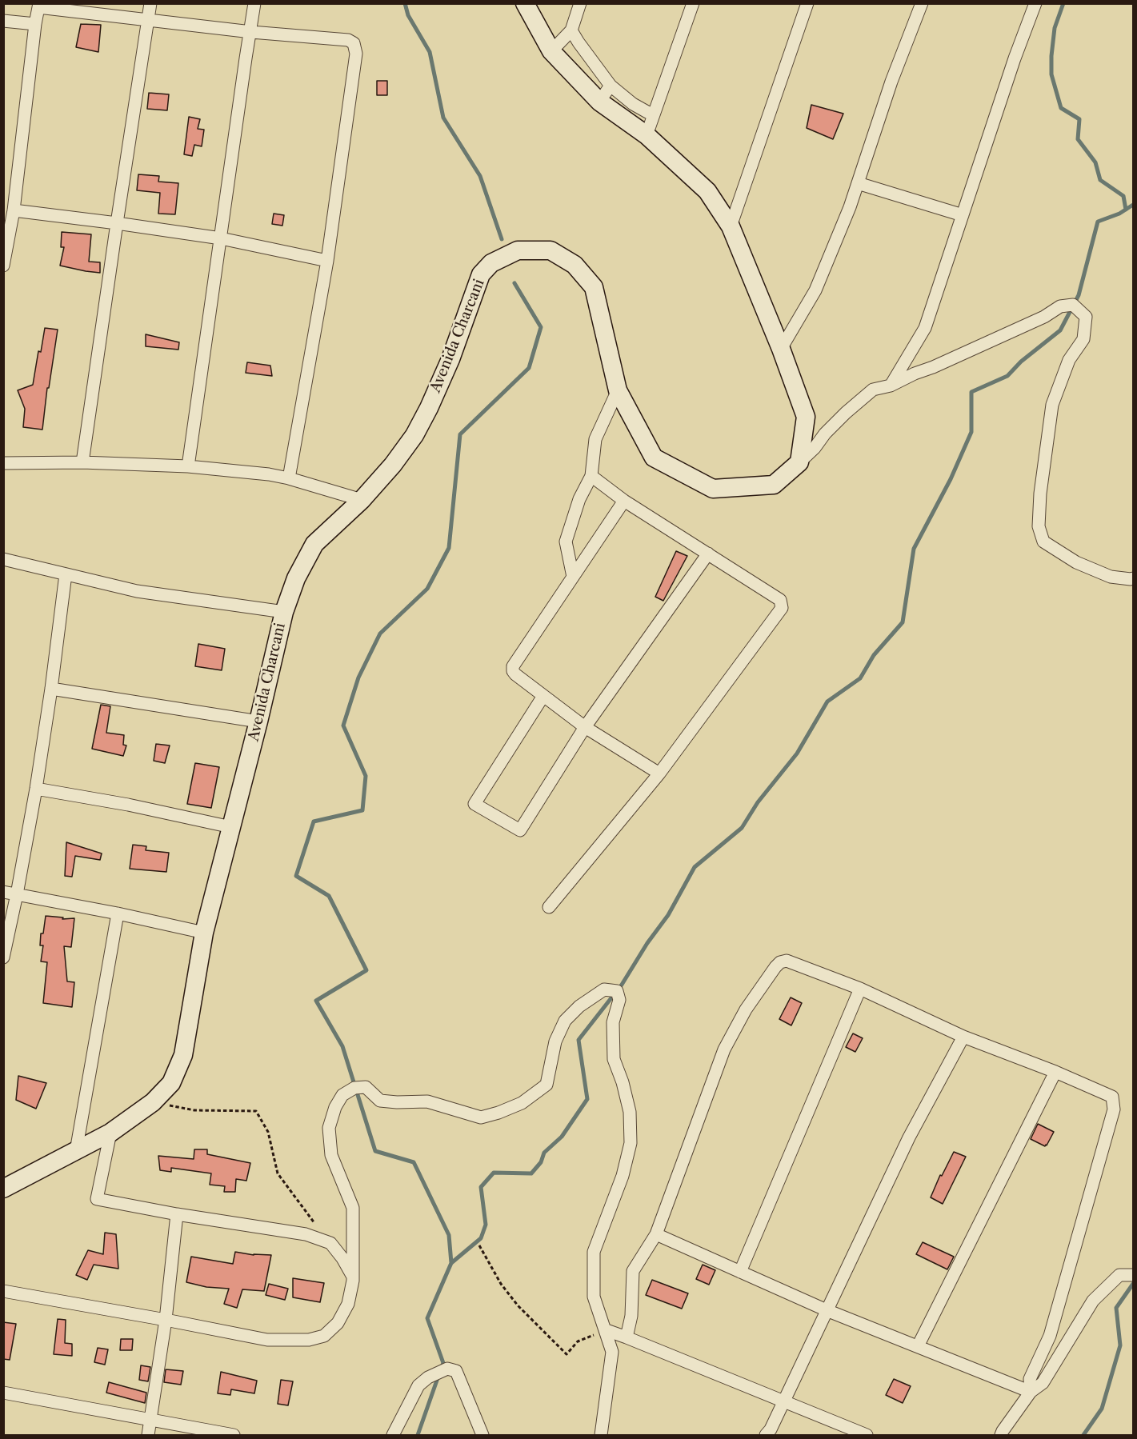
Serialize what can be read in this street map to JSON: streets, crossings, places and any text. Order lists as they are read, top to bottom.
{
  "streets": {
    "main road": ["Avenida Charcani"]
  }
}
